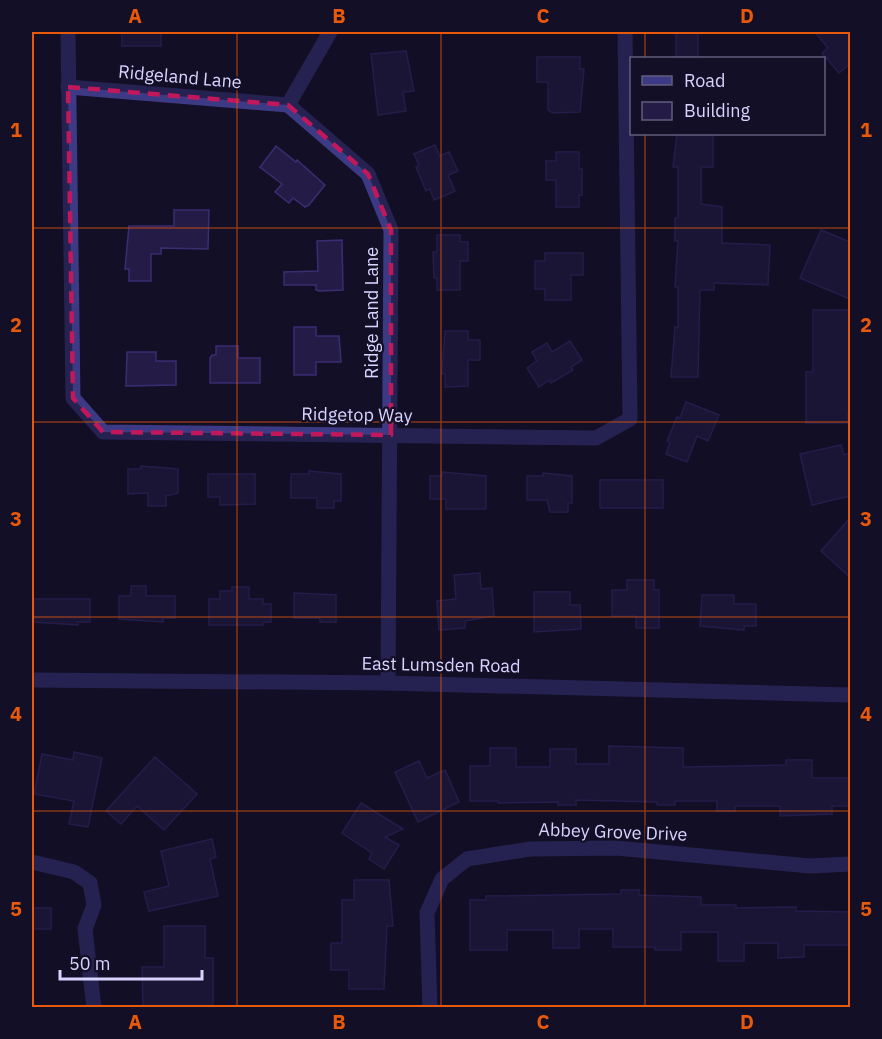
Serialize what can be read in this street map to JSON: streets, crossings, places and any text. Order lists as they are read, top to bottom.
{
  "streets": {
    "street": [
      "Ridgeland Lane",
      "Ridge Land Lane",
      "Ridgetop Way",
      "East Lumsden Road",
      "Abbey Grove Drive"
    ]
  },
  "crossings": [
    ["Ridgeland Lane", "Ridge Land Lane"],
    ["Ridgeland Lane", "Ridgetop Way"],
    ["Ridge Land Lane", "Ridgetop Way"],
    ["Ridge Land Lane", "East Lumsden Road"]
  ],
  "legend": ["Road", "Building"],
  "scale_bar": "50 m",
  "grid": {
    "columns": [
      "A",
      "B",
      "C",
      "D"
    ],
    "rows": [
      "1",
      "2",
      "3",
      "4",
      "5"
    ]
  }
}
